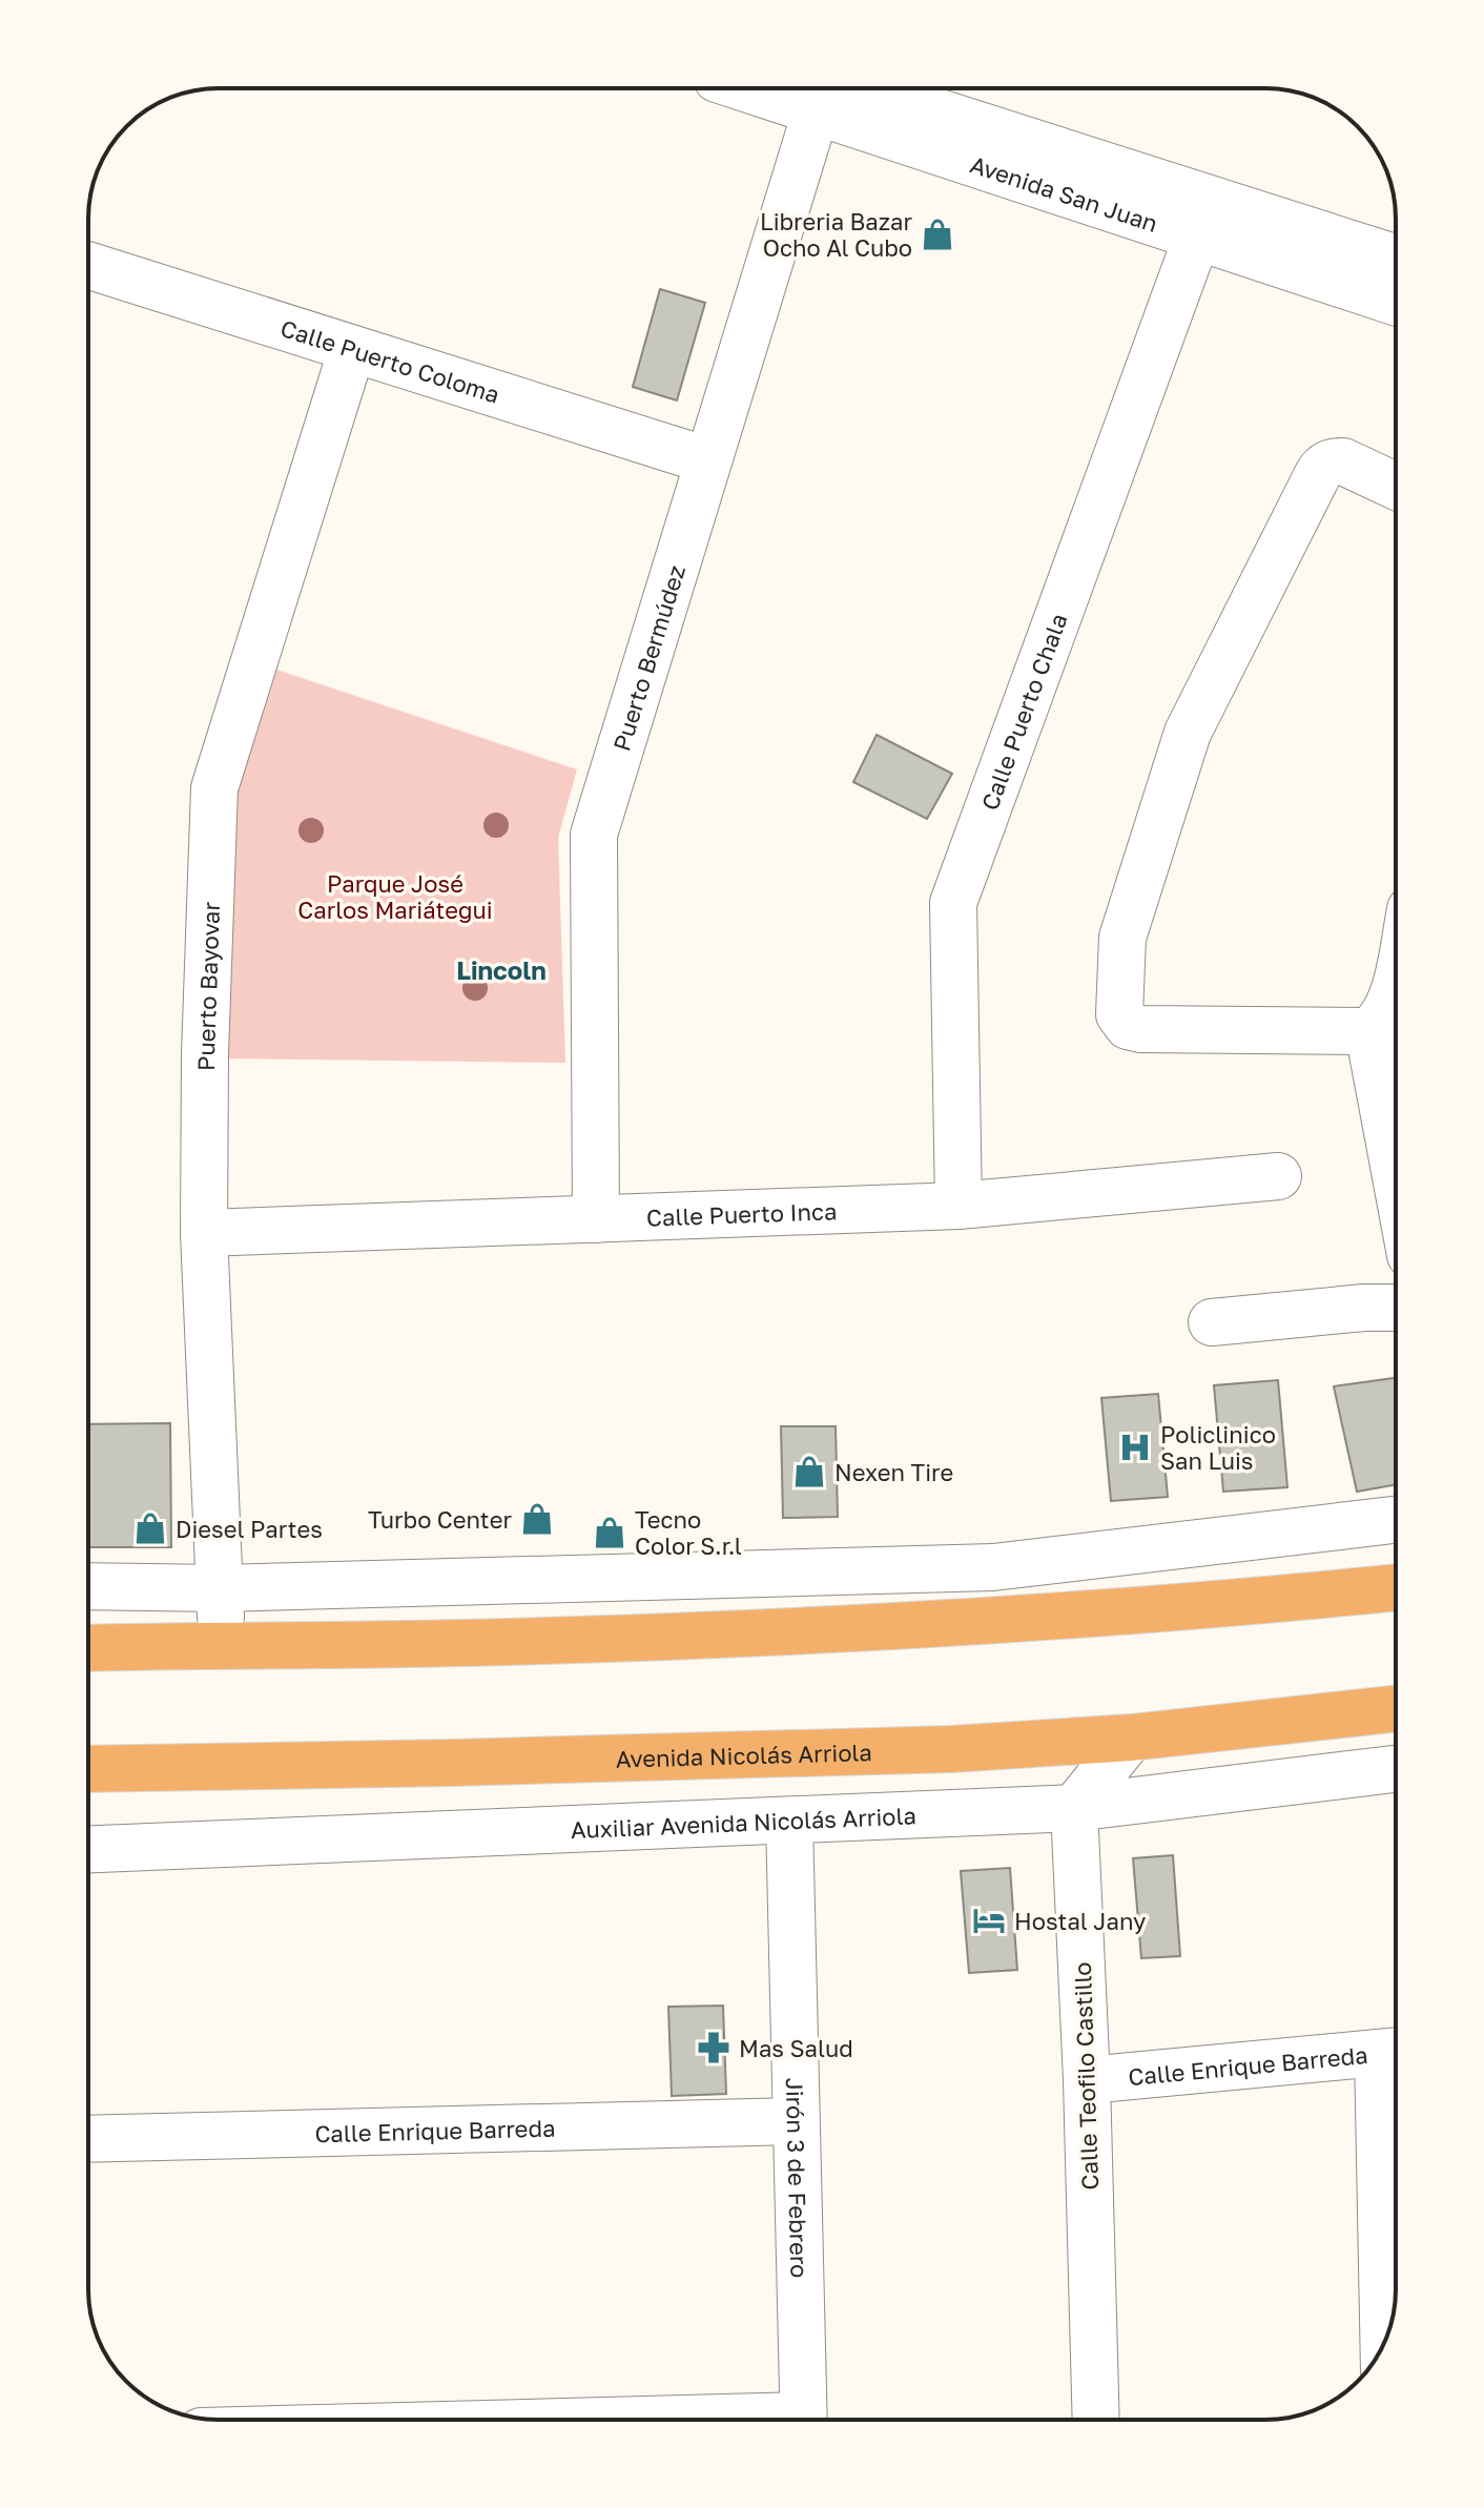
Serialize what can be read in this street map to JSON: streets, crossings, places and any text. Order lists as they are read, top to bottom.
{
  "streets": {
    "main road": ["Avenida Nicolás Arriola"],
    "street": [
      "Avenida San Juan",
      "Calle Puerto Coloma",
      "Puerto Bermúdez",
      "Calle Puerto Chala",
      "Puerto Bayovar",
      "Calle Puerto Inca",
      "Auxiliar Avenida Nicolás Arriola",
      "Calle Enrique Barreda",
      "Calle Teofilo Castillo",
      "Jirón 3 de Febrero"
    ]
  },
  "crossings": [
    ["Avenida San Juan", "Puerto Bermúdez"],
    ["Avenida San Juan", "Calle Puerto Chala"],
    ["Calle Puerto Coloma", "Puerto Bermúdez"],
    ["Calle Puerto Coloma", "Puerto Bayovar"],
    ["Puerto Bermúdez", "Calle Puerto Inca"],
    ["Calle Puerto Chala", "Calle Puerto Inca"],
    ["Puerto Bayovar", "Calle Puerto Inca"],
    ["Auxiliar Avenida Nicolás Arriola", "Calle Teofilo Castillo"],
    ["Auxiliar Avenida Nicolás Arriola", "Jirón 3 de Febrero"],
    ["Calle Enrique Barreda", "Calle Teofilo Castillo"],
    ["Calle Enrique Barreda", "Jirón 3 de Febrero"]
  ],
  "districts": ["Lincoln"],
  "parks": ["Parque José Carlos Mariátegui"],
  "places": {
    "shop": [
      "Libreria Bazar Ocho Al Cubo",
      "Nexen Tire",
      "Turbo Center",
      "Diesel Partes",
      "Tecno Color S.r.l"
    ],
    "hospital": ["Policlinico San Luis"],
    "hotel": ["Hostal Jany"],
    "pharmacy": ["Mas Salud"]
  }
}
